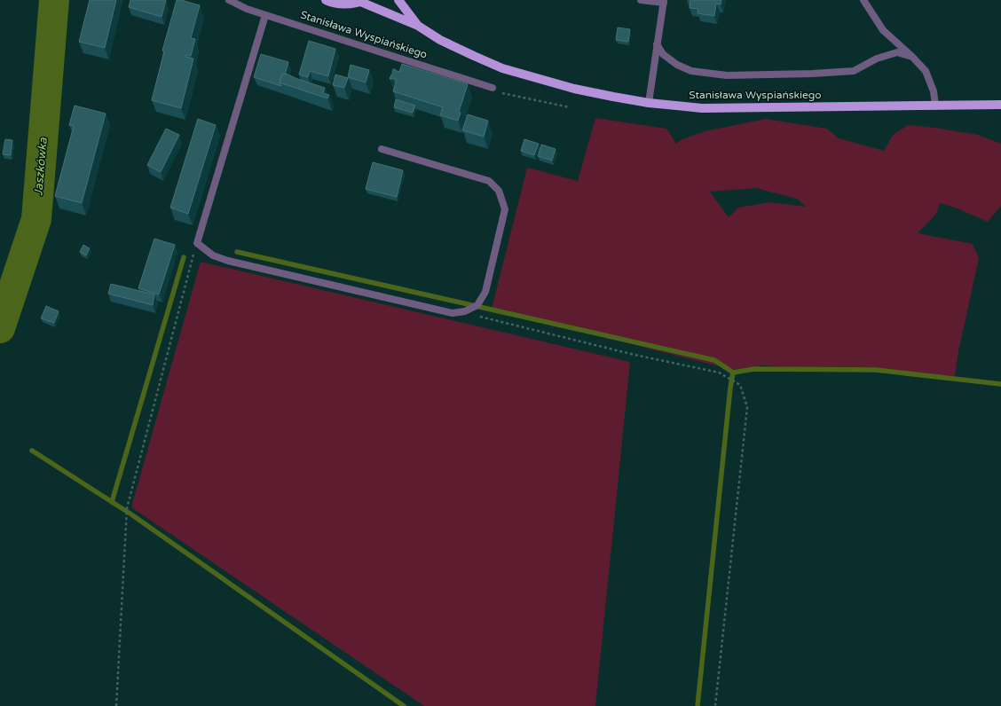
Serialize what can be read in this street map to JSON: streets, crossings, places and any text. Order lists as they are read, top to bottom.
{
  "streets": {
    "main road": ["Stanisława Wyspiańskiego"]
  },
  "water": ["Jaszkówka"]
}
